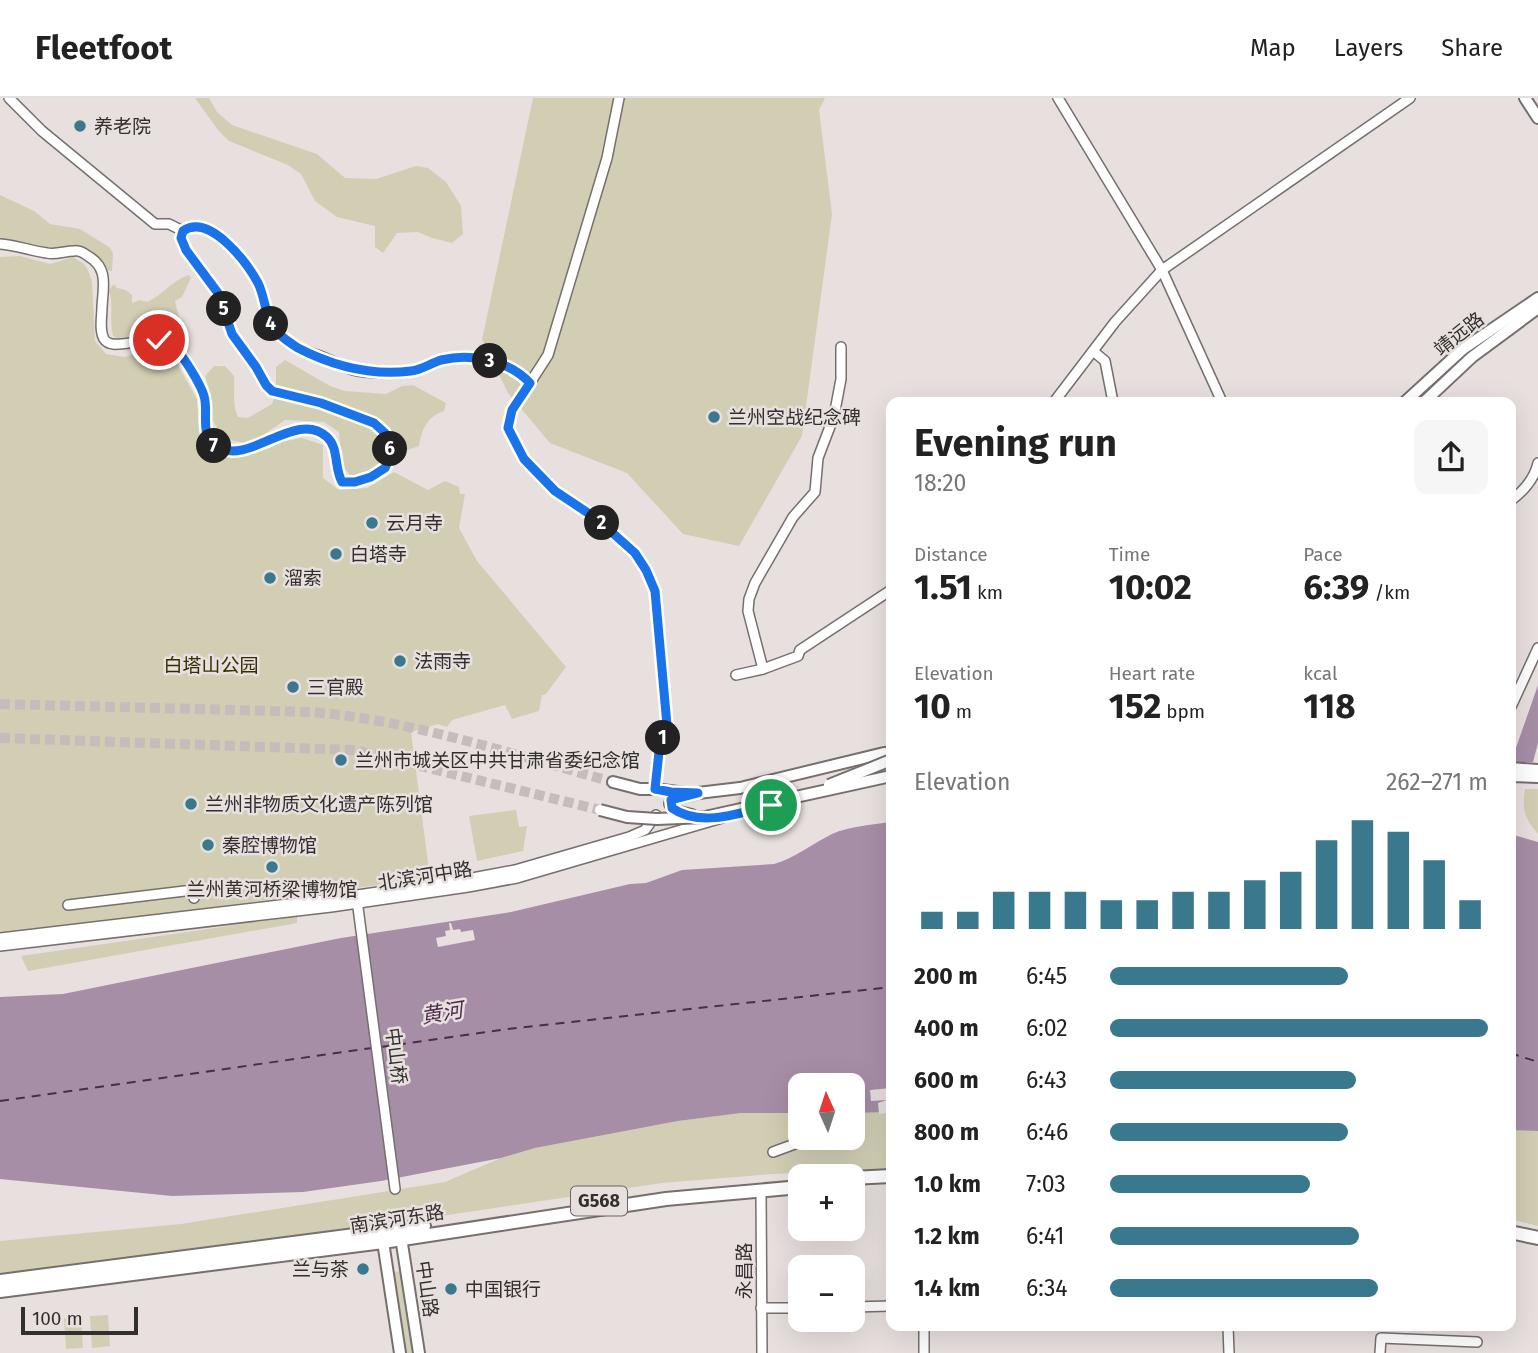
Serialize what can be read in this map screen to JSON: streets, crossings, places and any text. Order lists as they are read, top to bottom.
{
  "streets": {
    "highway": ["G568", "南滨河东路"],
    "main road": ["靖远路", "中山路"],
    "street": ["北滨河中路", "中山桥", "永昌路"]
  },
  "crossings": [
    ["北滨河中路", "中山桥"],
    ["南滨河东路", "永昌路"],
    ["南滨河东路", "中山路"]
  ],
  "water": ["黄河"],
  "parks": ["白塔山公园"],
  "places": [
    "养老院",
    "兰州空战纪念碑",
    "云月寺",
    "白塔寺",
    "溜索",
    "法雨寺",
    "三官殿",
    "兰州市城关区中共甘肃省委纪念馆",
    "兰州非物质文化遗产陈列馆",
    "秦腔博物馆",
    "兰州黄河桥梁博物馆",
    "兰与茶",
    "中国银行"
  ],
  "scale_bar": "100 m",
  "north": "top",
  "page": {
    "header": "Fleetfoot",
    "nav": ["Map", "Layers", "Share"],
    "pins": [
      "5",
      "4",
      "3",
      "7",
      "6",
      "2",
      "1"
    ],
    "heading": ["Evening run", "18:20"],
    "stats": [
      ["Distance", "1.51 km"],
      ["Time", "10:02"],
      ["Pace", "6:39 /km"],
      ["Elevation", "10 m"],
      ["Heart rate", "152 bpm"],
      ["kcal", "118"]
    ],
    "chart": ["Elevation", "262–271 m"],
    "list": [
      {
        "name": "200 m",
        "note": "6:45"
      },
      {
        "name": "400 m",
        "note": "6:02"
      },
      {
        "name": "600 m",
        "note": "6:43"
      },
      {
        "name": "800 m",
        "note": "6:46"
      },
      {
        "name": "1.0 km",
        "note": "7:03"
      },
      {
        "name": "1.2 km",
        "note": "6:41"
      },
      {
        "name": "1.4 km",
        "note": "6:34"
      }
    ],
    "map_buttons": ["+", "−"],
    "scale": "100 m"
  }
}
